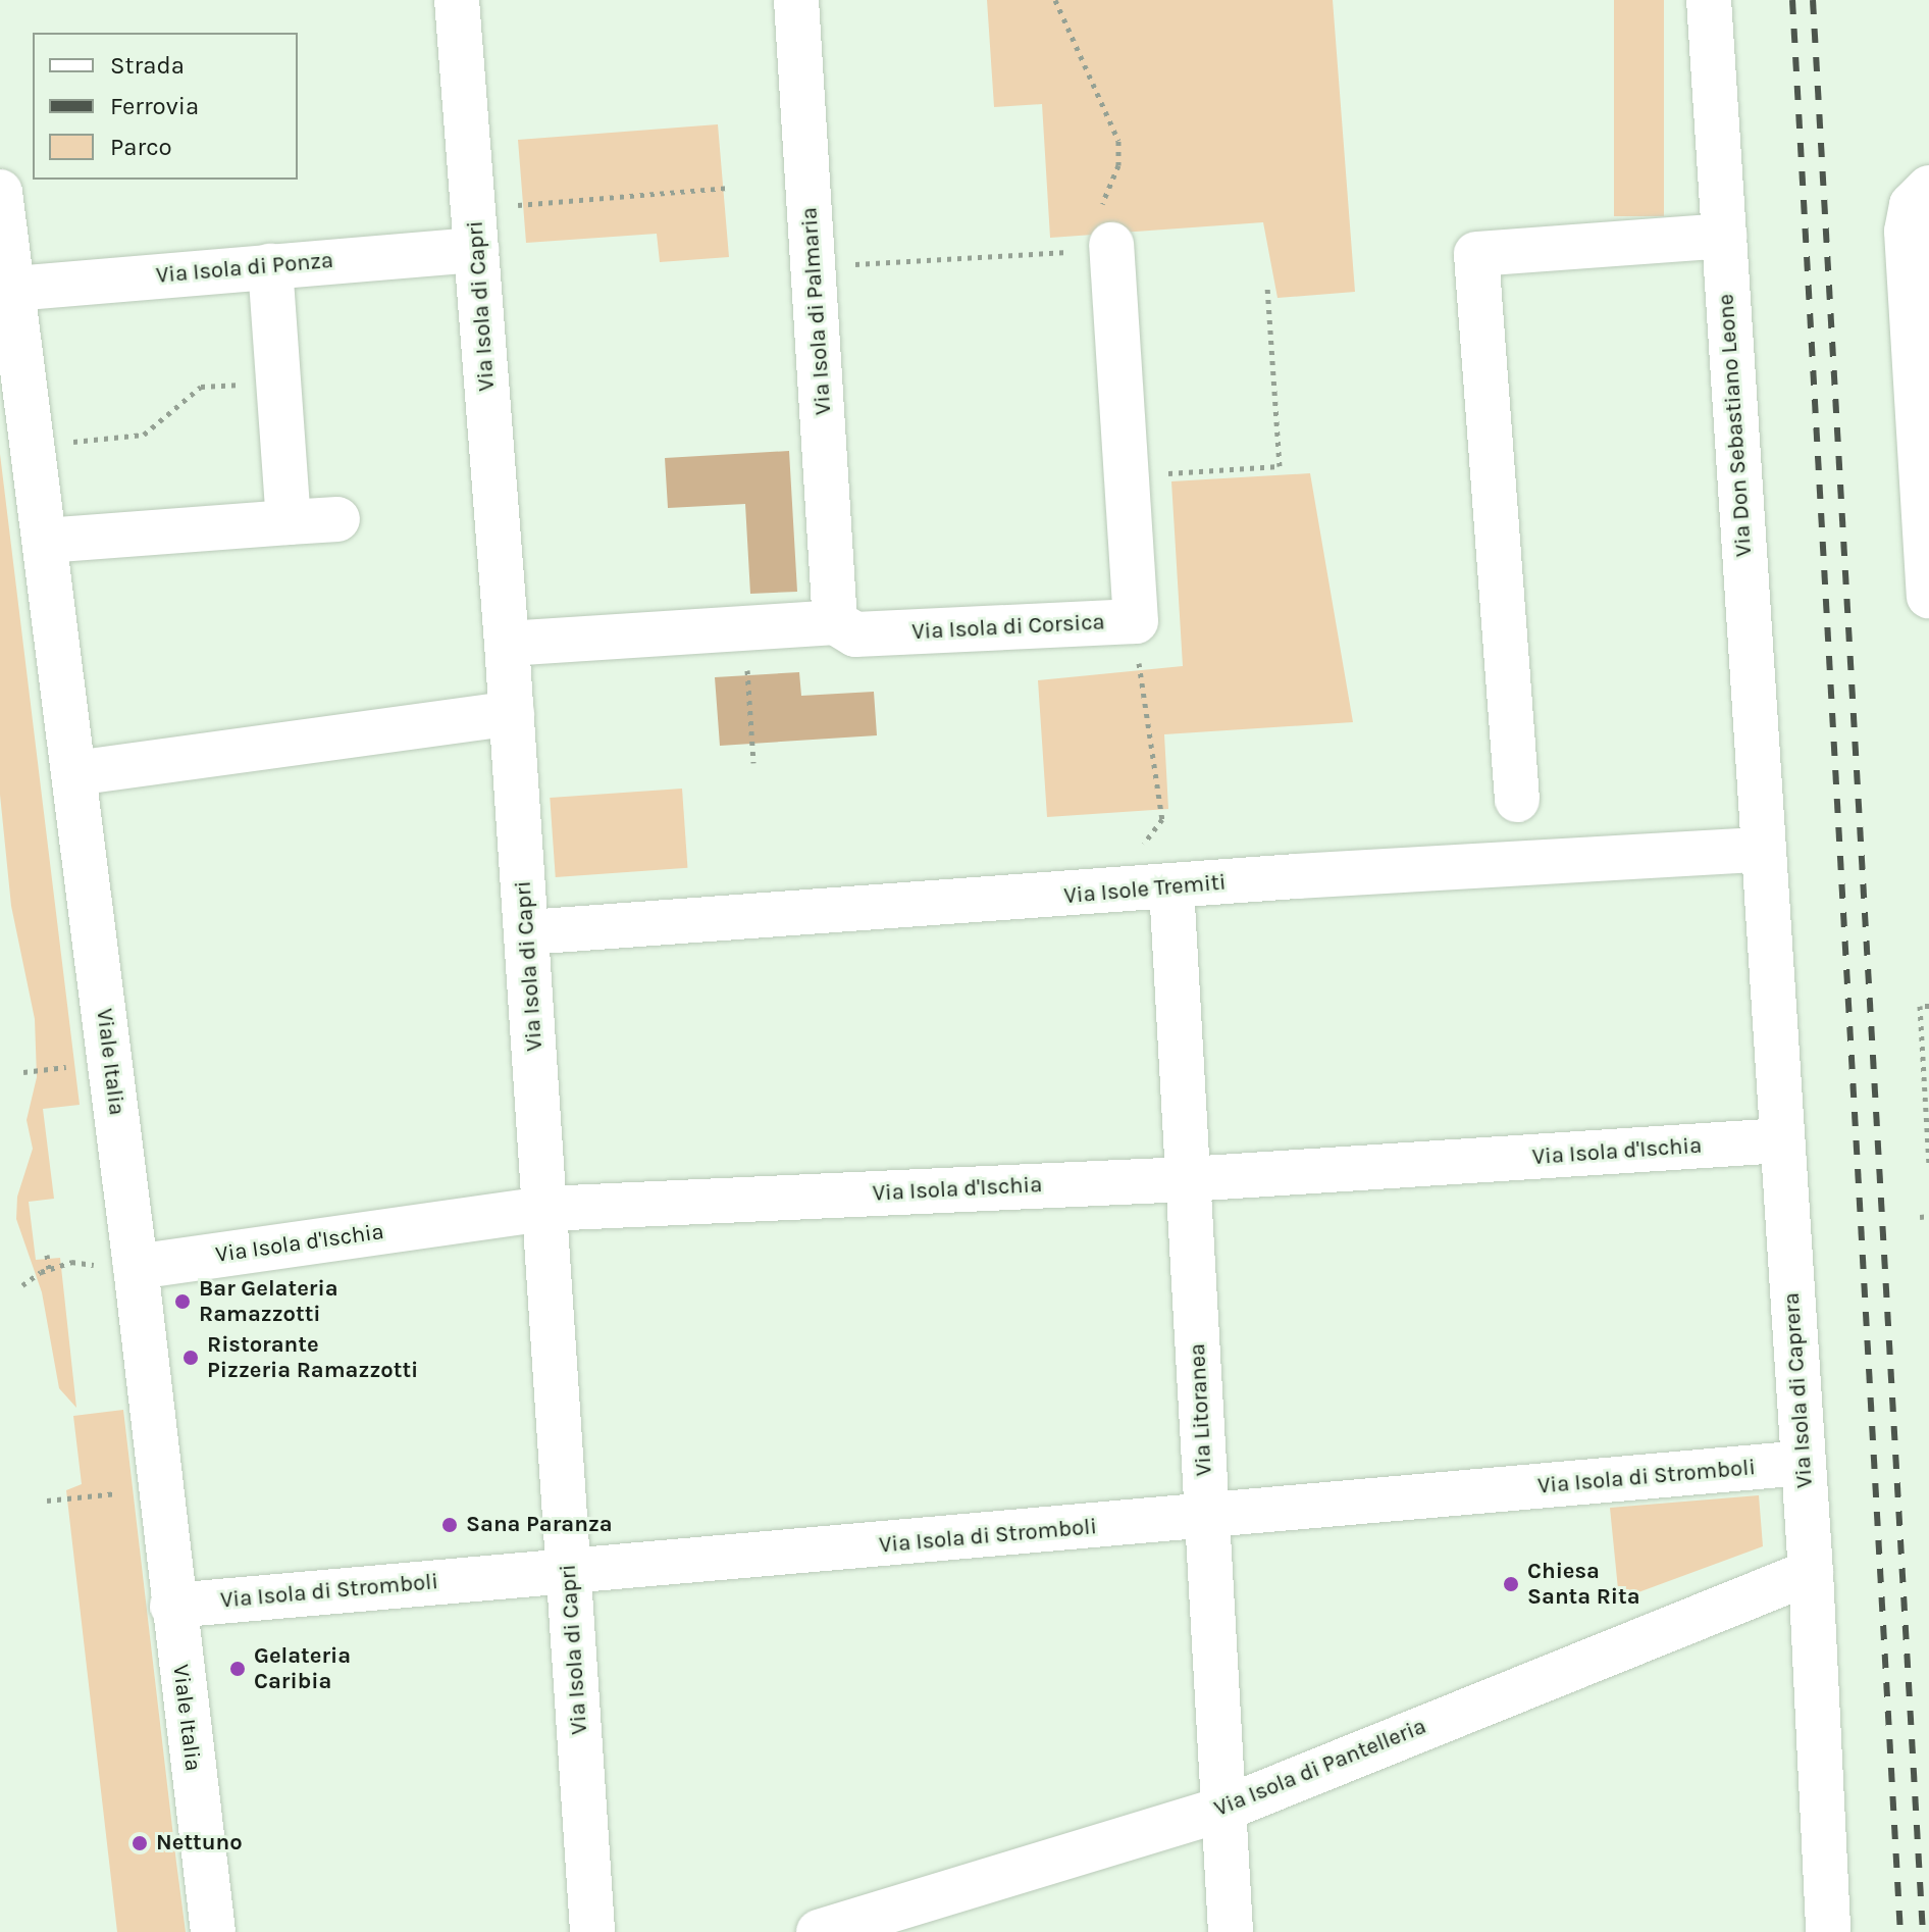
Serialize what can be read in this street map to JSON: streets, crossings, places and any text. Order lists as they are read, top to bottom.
{
  "streets": {
    "street": [
      "Via Isola di Ponza",
      "Via Isola di Capri",
      "Via Isola di Palmaria",
      "Via Don Sebastiano Leone",
      "Via Isola di Corsica",
      "Via Isole Tremiti",
      "Viale Italia",
      "Via Isola d'Ischia",
      "Via Isola di Caprera",
      "Via Litoranea",
      "Via Isola di Stromboli",
      "Via Isola di Pantelleria"
    ]
  },
  "crossings": [
    ["Via Isola di Ponza", "Via Isola di Capri"],
    ["Via Isola di Ponza", "Viale Italia"],
    ["Via Isola di Capri", "Via Isola di Corsica"],
    ["Via Isola di Capri", "Via Isole Tremiti"],
    ["Via Isola di Capri", "Via Isola d'Ischia"],
    ["Via Isola di Capri", "Via Isola di Stromboli"],
    ["Via Isola di Palmaria", "Via Isola di Corsica"],
    ["Via Don Sebastiano Leone", "Via Isole Tremiti"],
    ["Via Don Sebastiano Leone", "Via Isola di Caprera"],
    ["Via Isole Tremiti", "Via Isola di Caprera"],
    ["Via Isole Tremiti", "Via Litoranea"],
    ["Viale Italia", "Via Isola d'Ischia"],
    ["Viale Italia", "Via Isola di Stromboli"],
    ["Via Isola d'Ischia", "Via Isola di Caprera"],
    ["Via Isola d'Ischia", "Via Litoranea"],
    ["Via Isola di Caprera", "Via Isola di Stromboli"],
    ["Via Isola di Caprera", "Via Isola di Pantelleria"],
    ["Via Litoranea", "Via Isola di Stromboli"],
    ["Via Litoranea", "Via Isola di Pantelleria"]
  ],
  "places": [
    "Bar Gelateria Ramazzotti",
    "Ristorante Pizzeria Ramazzotti",
    "Sana Paranza",
    "Chiesa Santa Rita",
    "Gelateria Caribia",
    "Nettuno"
  ],
  "legend": ["Strada", "Ferrovia", "Parco"]
}
